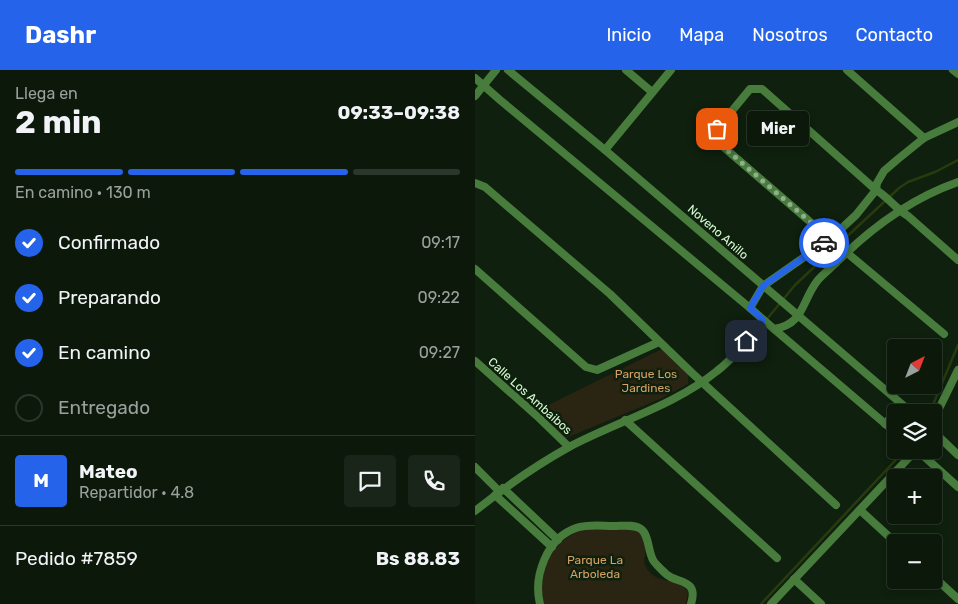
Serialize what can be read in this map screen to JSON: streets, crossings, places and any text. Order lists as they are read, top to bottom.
{
  "streets": {
    "street": ["Noveno Anillo", "Calle Los Ambaibos"]
  },
  "parks": ["Parque Los Jardines", "Parque La Arboleda"],
  "places": ["Mier"],
  "north": "top right",
  "page": {
    "header": "Dashr",
    "nav": [
      "Inicio",
      "Mapa",
      "Nosotros",
      "Contacto"
    ],
    "heading": ["2 min", "Llega en", "09:33–09:38"],
    "panel": [
      "Mateo",
      "Repartidor · 4.8",
      "Pedido #7859",
      "Bs 88.83"
    ],
    "bubble": "Mier",
    "bar": "En camino · 130 m",
    "list": [
      ["Confirmado", "09:17"],
      ["Preparando", "09:22"],
      ["En camino", "09:27"],
      "Entregado"
    ],
    "map_buttons": ["+", "−"],
    "round": "M"
  }
}
